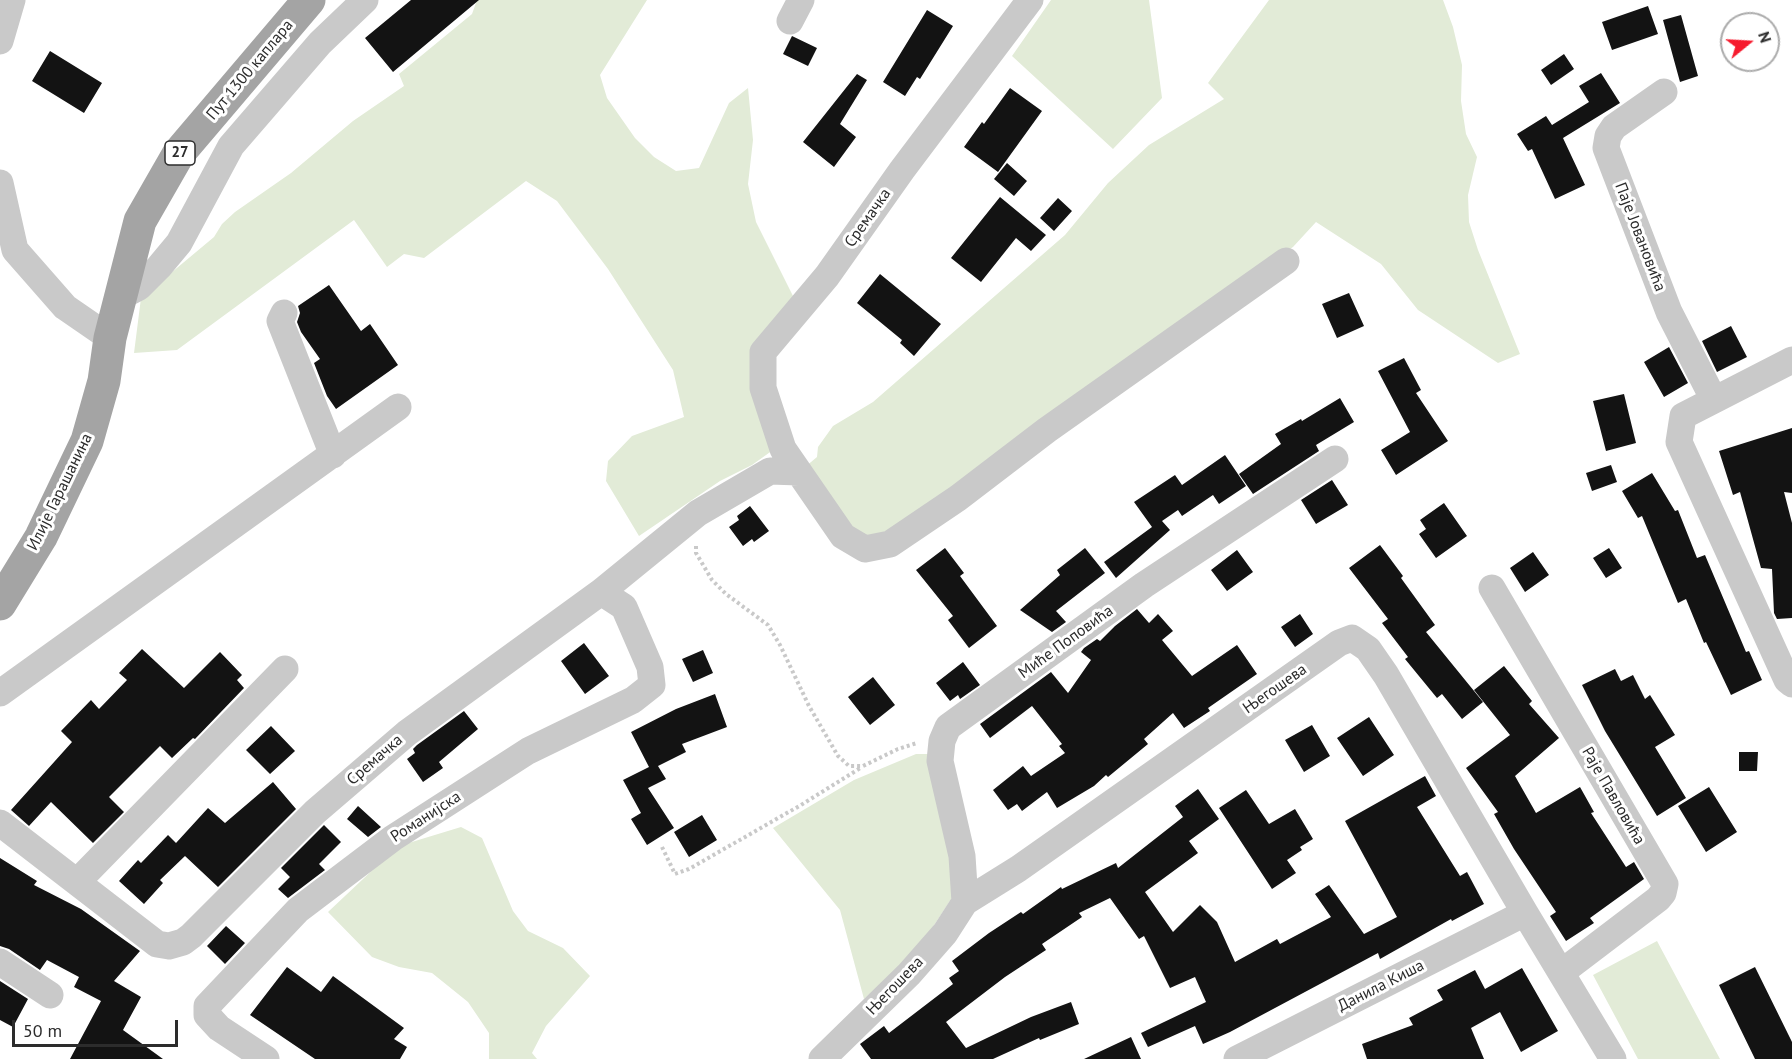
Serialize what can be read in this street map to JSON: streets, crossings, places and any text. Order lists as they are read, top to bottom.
{
  "streets": {
    "main road": ["Пут 1300 каплара", "27", "Илије Гарашанина"],
    "street": [
      "Сремачка",
      "Паје Јовановића",
      "Миће Поповића",
      "Његошева",
      "Раје Павловића",
      "Романијска",
      "Данила Киша"
    ]
  },
  "crossings": [
    ["Пут 1300 каплара", "Илије Гарашанина"],
    ["Сремачка", "Романијска"],
    ["Његошева", "Раје Павловића"],
    ["Његошева", "Данила Киша"]
  ],
  "scale_bar": "50 m",
  "north": "right"
}
